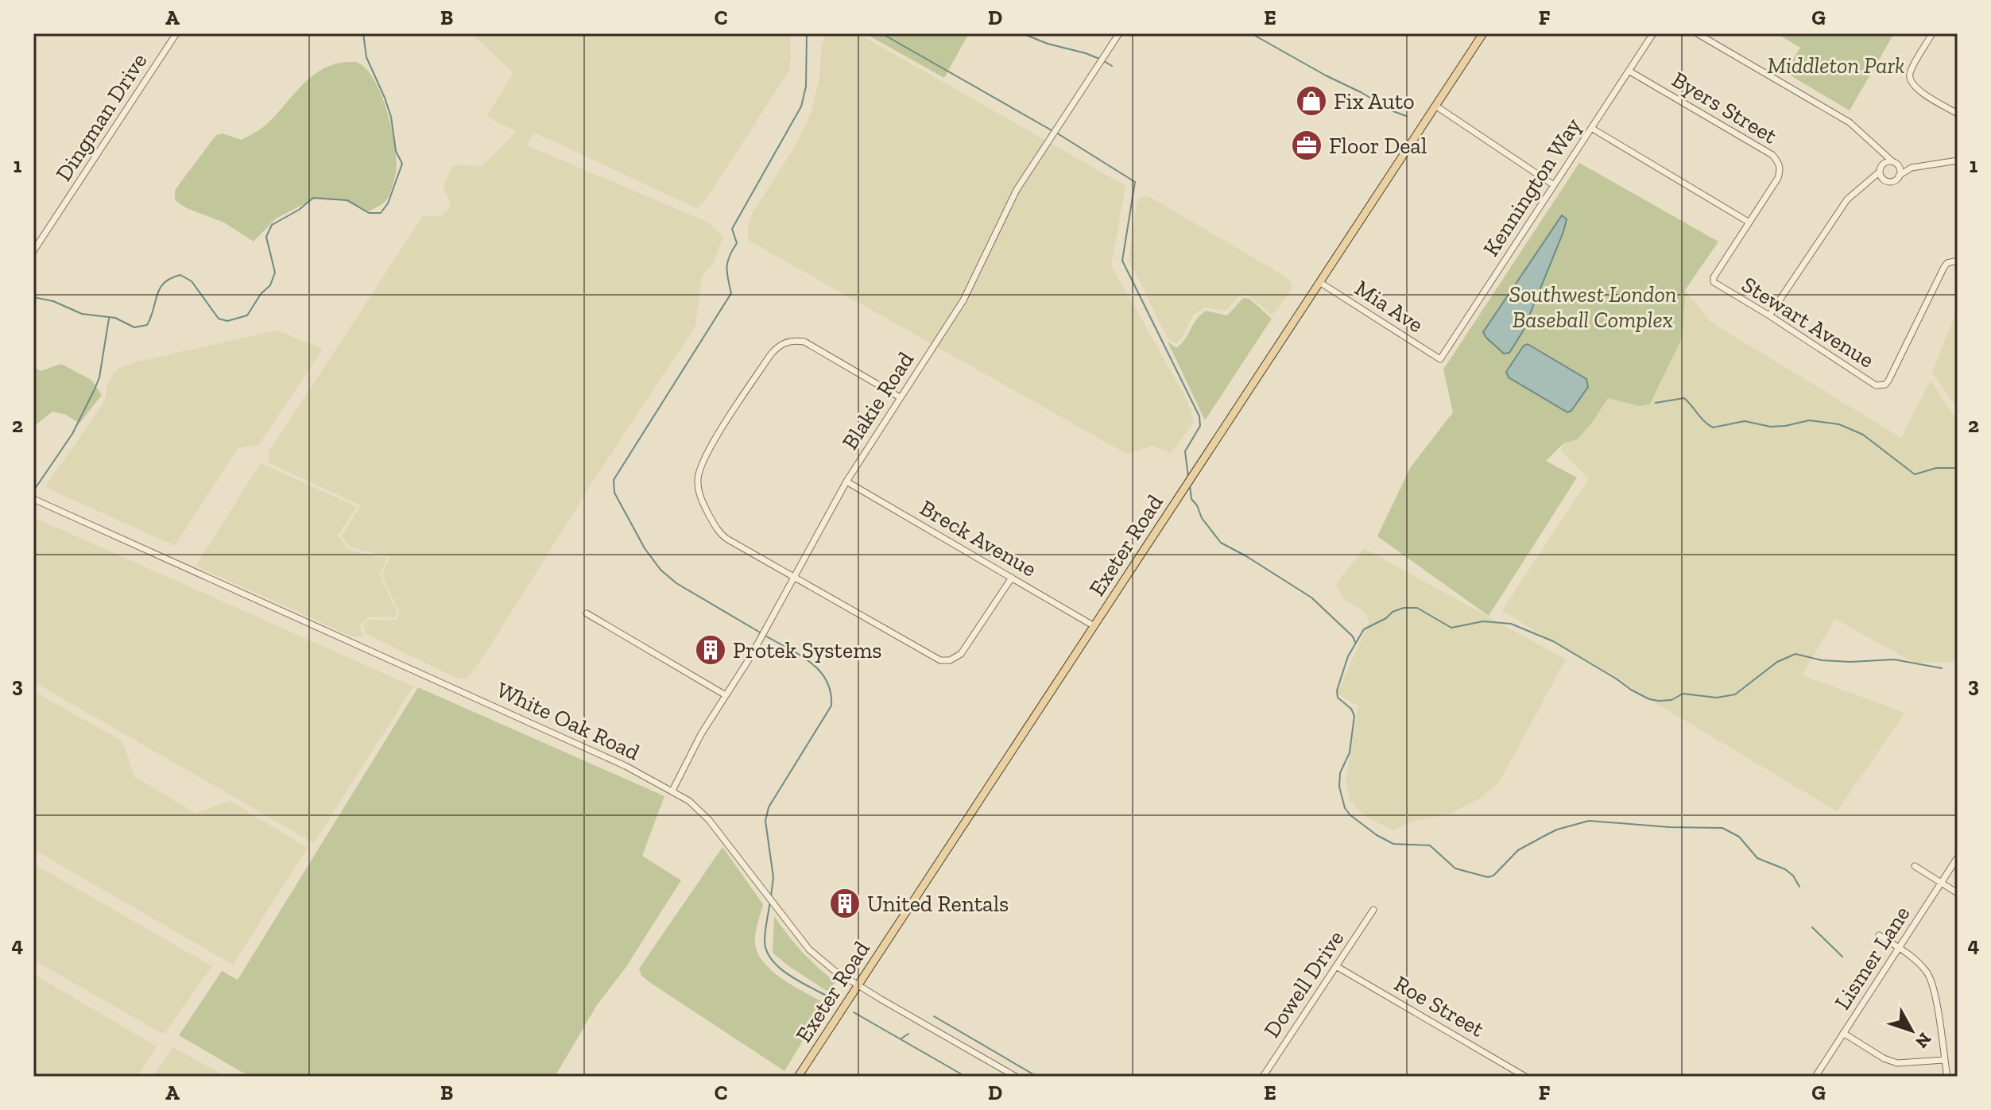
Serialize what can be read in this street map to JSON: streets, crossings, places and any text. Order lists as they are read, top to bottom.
{
  "streets": {
    "main road": ["Exeter Road"],
    "street": [
      "Byers Street",
      "Dingman Drive",
      "Kennington Way",
      "Mia Ave",
      "Stewart Avenue",
      "Blakie Road",
      "Breck Avenue",
      "White Oak Road",
      "Lismer Lane",
      "Dowell Drive",
      "Roe Street"
    ]
  },
  "crossings": [
    ["Byers Street", "Kennington Way"],
    ["Byers Street", "Stewart Avenue"],
    ["Kennington Way", "Mia Ave"],
    ["Mia Ave", "Exeter Road"],
    ["Blakie Road", "Breck Avenue"],
    ["Blakie Road", "White Oak Road"],
    ["Breck Avenue", "Exeter Road"],
    ["Exeter Road", "White Oak Road"],
    ["Dowell Drive", "Roe Street"]
  ],
  "parks": ["Middleton Park", "Southwest London Baseball Complex"],
  "places": {
    "shop": ["Fix Auto"],
    "office": ["Floor Deal"],
    "building": ["Protek Systems", "United Rentals"]
  },
  "north": "bottom right",
  "grid": {
    "columns": [
      "A",
      "B",
      "C",
      "D",
      "E",
      "F",
      "G"
    ],
    "rows": [
      "1",
      "2",
      "3",
      "4"
    ]
  }
}
